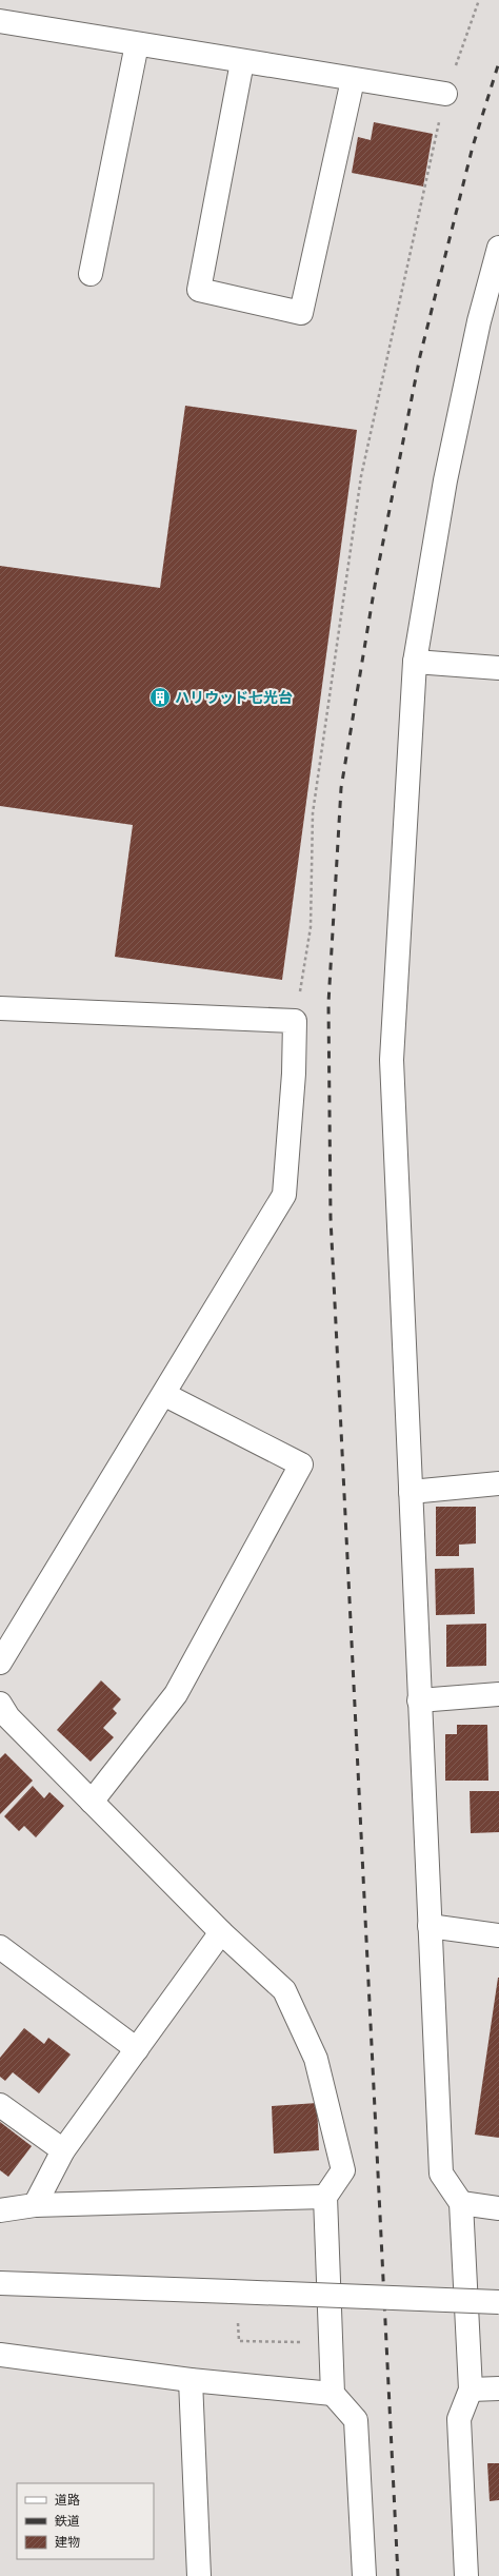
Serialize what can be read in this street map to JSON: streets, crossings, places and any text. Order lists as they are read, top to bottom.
{
  "places": {
    "building": ["ハリウッド七光台"]
  },
  "legend": ["道路", "鉄道", "建物"]
}
